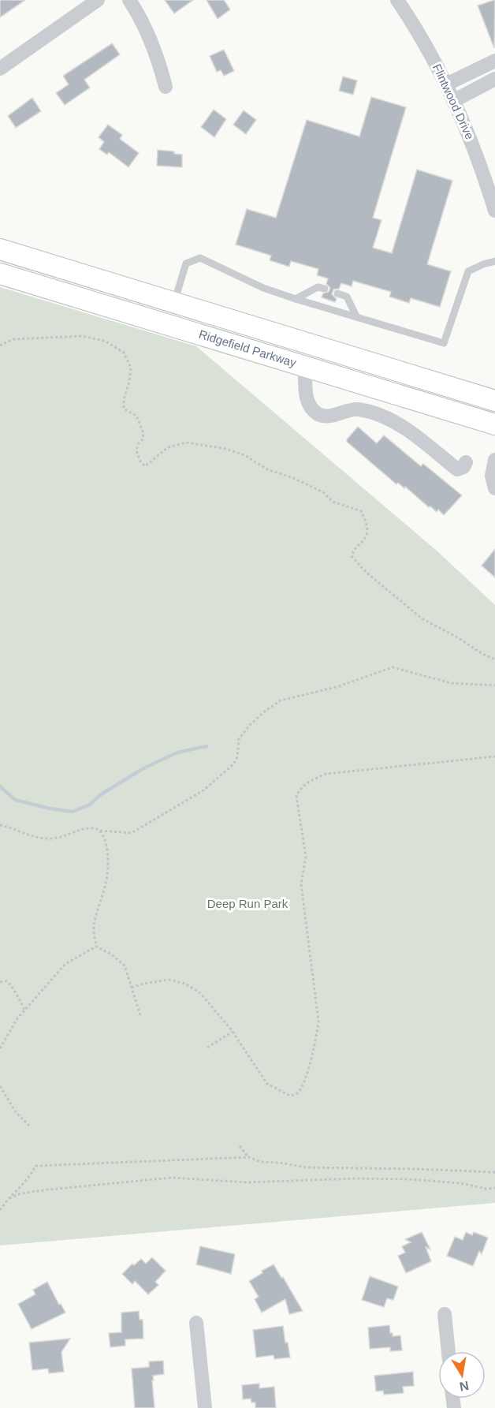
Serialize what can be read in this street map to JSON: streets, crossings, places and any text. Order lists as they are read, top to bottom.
{
  "streets": {
    "main road": ["Ridgefield Parkway"],
    "street": ["Flintwood Drive"]
  },
  "parks": ["Deep Run Park"],
  "north": "bottom"
}
